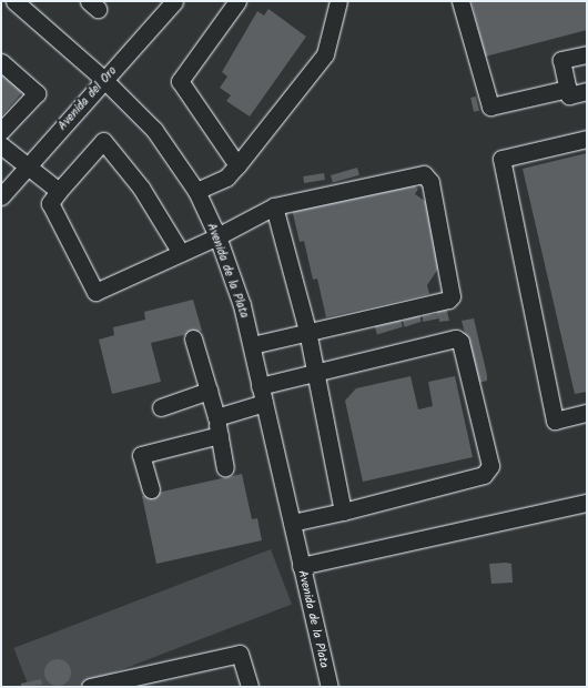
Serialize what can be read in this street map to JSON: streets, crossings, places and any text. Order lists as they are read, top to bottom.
{
  "streets": {
    "street": ["Avenida del Oro", "Avenida de la Plata"]
  },
  "crossings": [
    ["Avenida del Oro", "Avenida de la Plata"]
  ]
}
